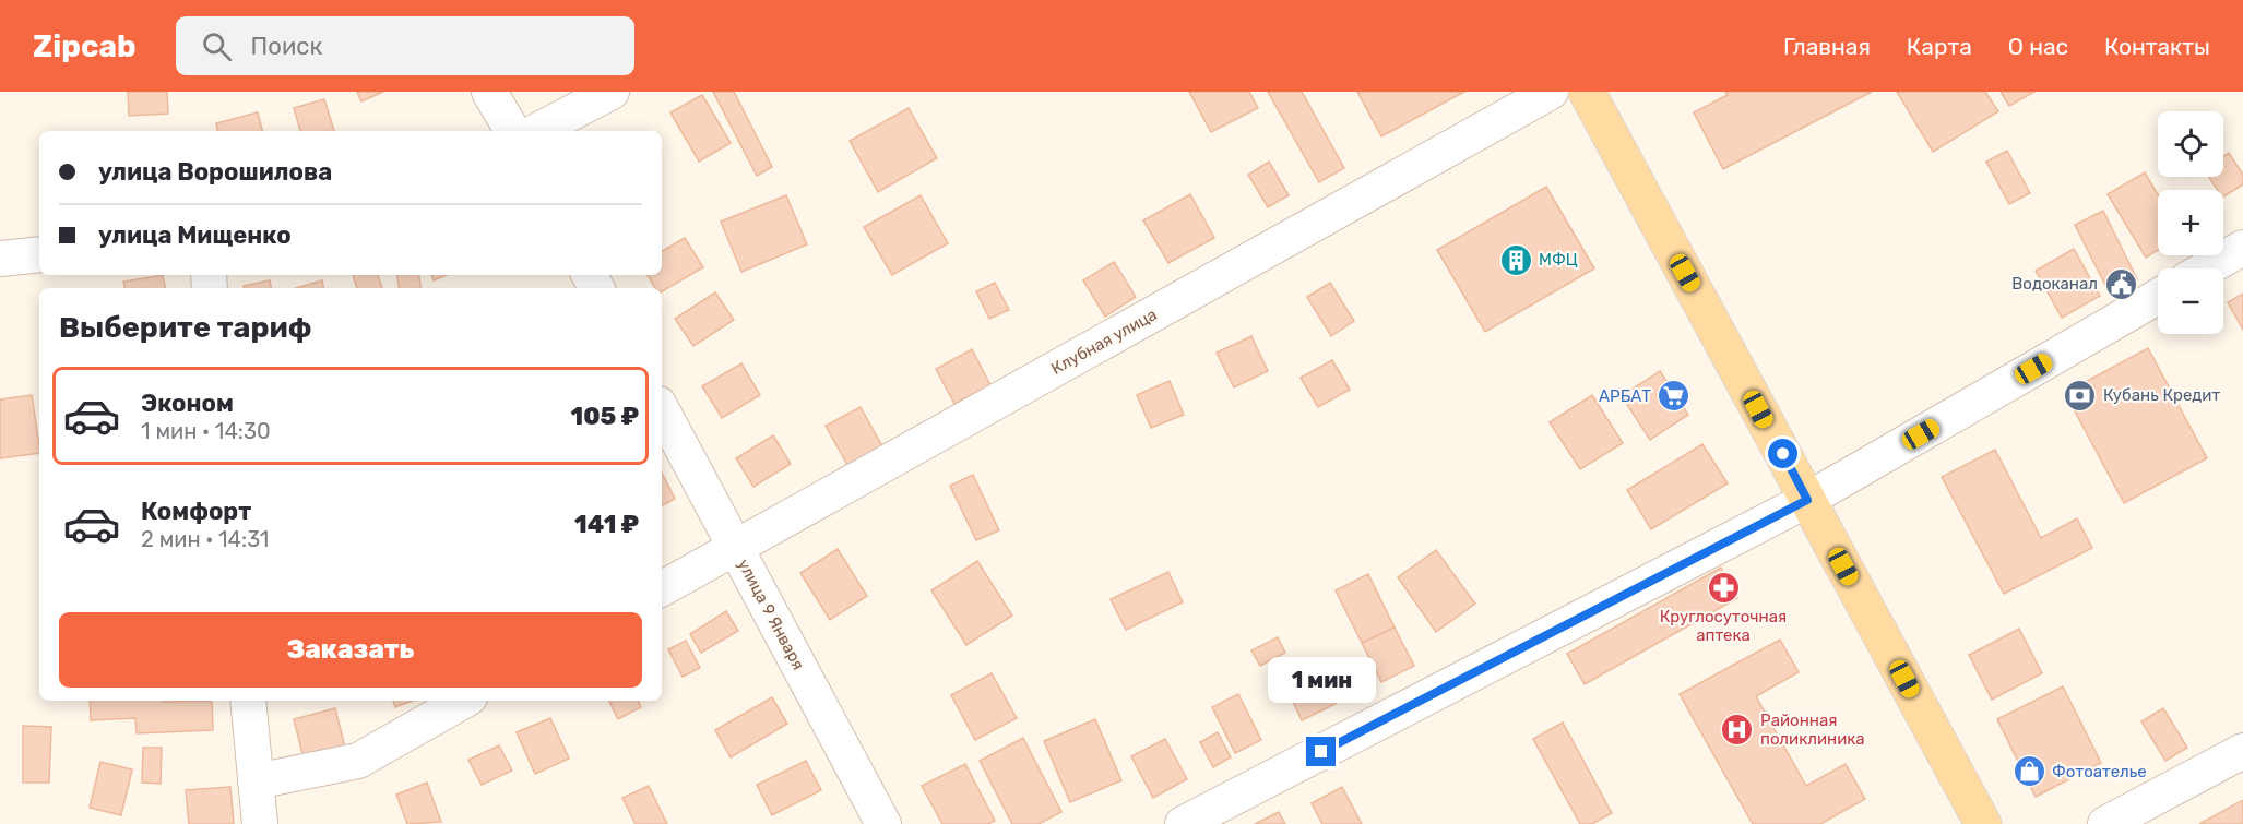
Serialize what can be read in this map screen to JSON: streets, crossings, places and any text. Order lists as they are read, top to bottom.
{
  "streets": {
    "street": ["Клубная улица", "улица 9 Января"]
  },
  "crossings": [
    ["Клубная улица", "улица 9 Января"]
  ],
  "places": {
    "building": ["МФЦ"],
    "public building": ["Водоканал"],
    "bank": ["Кубань Кредит"],
    "supermarket": ["АРБАТ"],
    "pharmacy": ["Круглосуточная аптека"],
    "hospital": ["Районная поликлиника"],
    "shop": ["Фотоателье"]
  },
  "page": {
    "header": "Zipcab",
    "search": "Поиск",
    "nav": [
      "Главная",
      "Карта",
      "О нас",
      "Контакты"
    ],
    "map_buttons": ["+", "−"],
    "banner": ["улица Ворошилова", "улица Мищенко"],
    "heading": "Выберите тариф",
    "list": [
      {
        "name": "Эконом",
        "note": "1 мин · 14:30",
        "value": "105 ₽"
      },
      {
        "name": "Комфорт",
        "note": "2 мин · 14:31",
        "value": "141 ₽"
      }
    ],
    "buttons": "Заказать",
    "bubble": "1 мин"
  }
}
